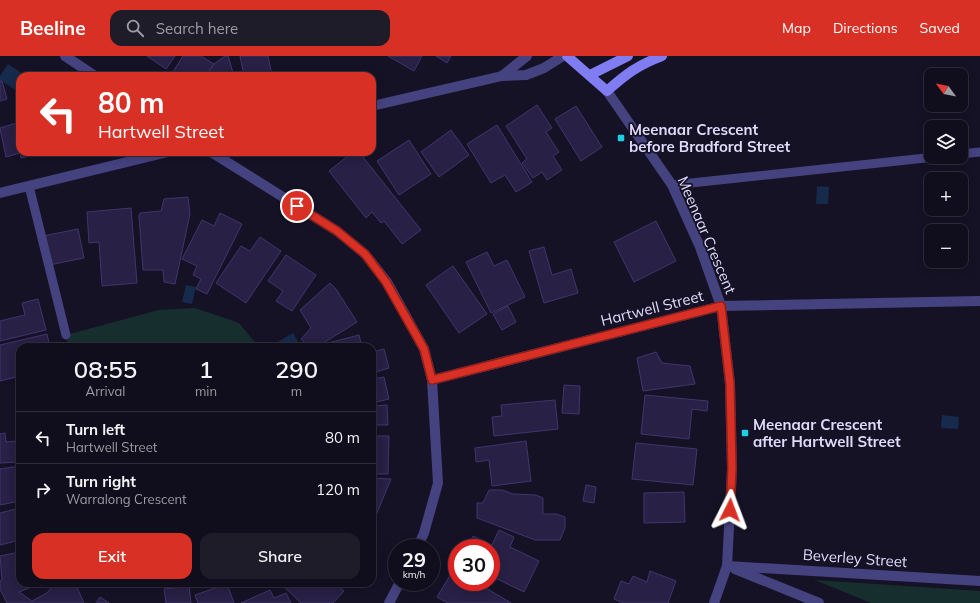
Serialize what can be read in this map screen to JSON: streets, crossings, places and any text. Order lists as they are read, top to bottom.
{
  "streets": {
    "street": ["Meenaar Crescent", "Hartwell Street", "Beverley Street"]
  },
  "crossings": [
    ["Meenaar Crescent", "Hartwell Street"],
    ["Meenaar Crescent", "Beverley Street"]
  ],
  "places": {
    "transit": ["Meenaar Crescent before Bradford Street", "Meenaar Crescent after Hartwell Street"]
  },
  "north": "top left",
  "page": {
    "header": "Beeline",
    "search": "Search here",
    "nav": ["Map", "Directions", "Saved"],
    "map_buttons": ["+", "−"],
    "turn": ["80 m", "Hartwell Street"],
    "eta": [
      "08:55",
      "Arrival",
      "1",
      "min",
      "290",
      "m"
    ],
    "list": [
      {
        "name": "Turn left",
        "note": "Hartwell Street",
        "value": "80 m"
      },
      {
        "name": "Turn right",
        "note": "Warralong Crescent",
        "value": "120 m"
      }
    ],
    "buttons": ["Exit", "Share"],
    "speed": "29 km/h",
    "limit": "30"
  }
}
